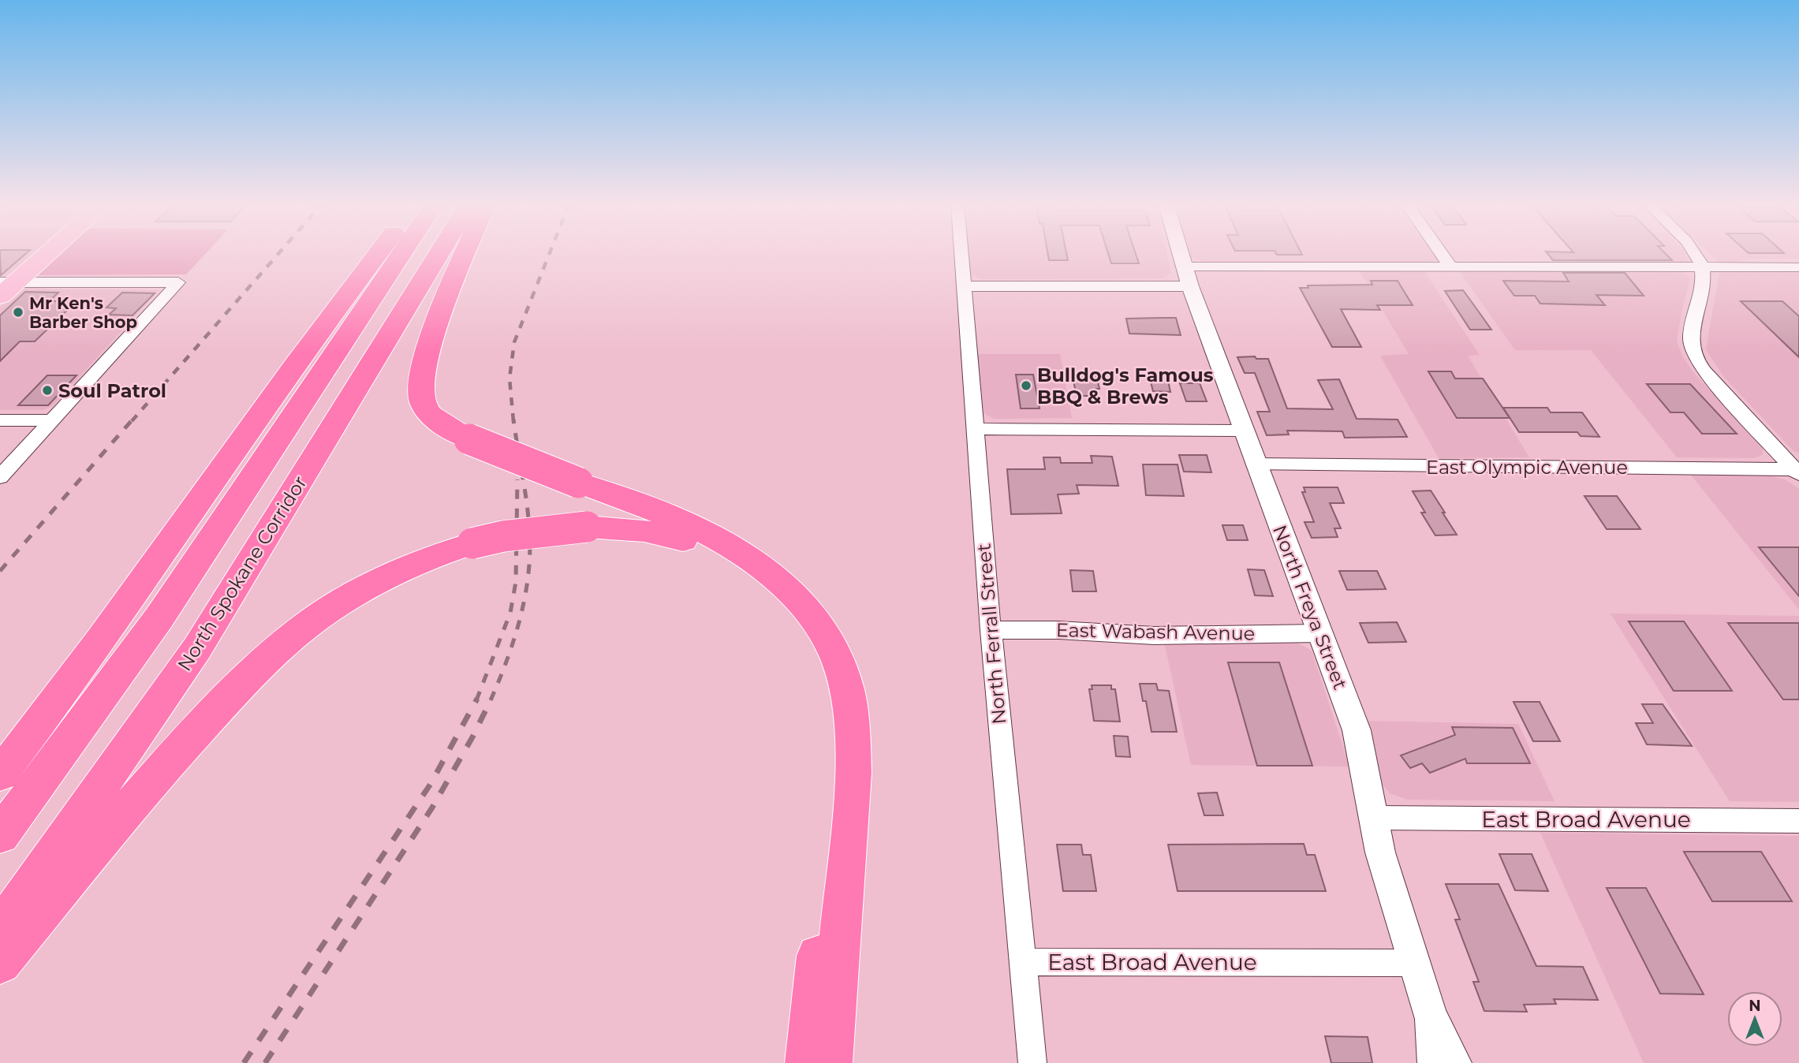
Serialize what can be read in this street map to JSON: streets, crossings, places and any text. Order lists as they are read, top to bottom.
{
  "streets": {
    "highway": ["North Spokane Corridor"],
    "street": [
      "East Olympic Avenue",
      "North Freya Street",
      "East Wabash Avenue",
      "North Ferrall Street",
      "East Broad Avenue"
    ]
  },
  "crossings": [
    ["East Olympic Avenue", "North Freya Street"],
    ["North Freya Street", "East Wabash Avenue"],
    ["North Freya Street", "East Broad Avenue"],
    ["East Wabash Avenue", "North Ferrall Street"],
    ["North Ferrall Street", "East Broad Avenue"]
  ],
  "places": ["Mr Ken's Barber Shop", "Bulldog's Famous BBQ & Brews", "Soul Patrol"],
  "north": "top"
}
